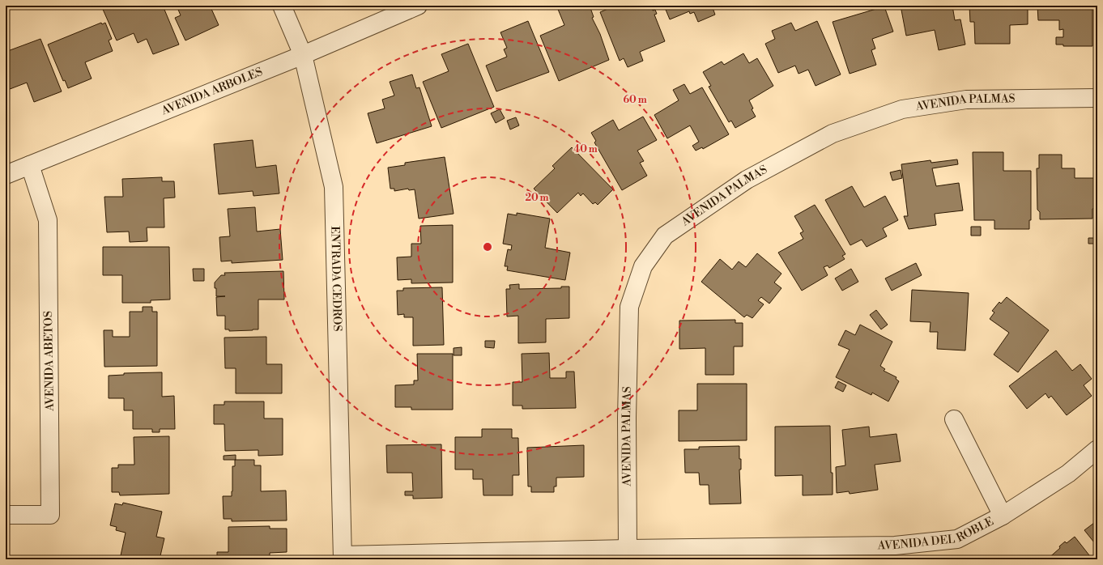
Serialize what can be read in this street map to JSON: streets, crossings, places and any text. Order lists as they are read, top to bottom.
{
  "streets": {
    "street": [
      "AVENIDA ARBOLES",
      "AVENIDA PALMAS",
      "ENTRADA CEDROS",
      "AVENIDA ABETOS",
      "AVENIDA DEL ROBLE"
    ]
  },
  "crossings": [
    ["AVENIDA ARBOLES", "ENTRADA CEDROS"],
    ["AVENIDA ARBOLES", "AVENIDA ABETOS"],
    ["AVENIDA PALMAS", "AVENIDA DEL ROBLE"],
    ["ENTRADA CEDROS", "AVENIDA DEL ROBLE"]
  ],
  "rings": ["60 m", "40 m", "20 m"]
}
